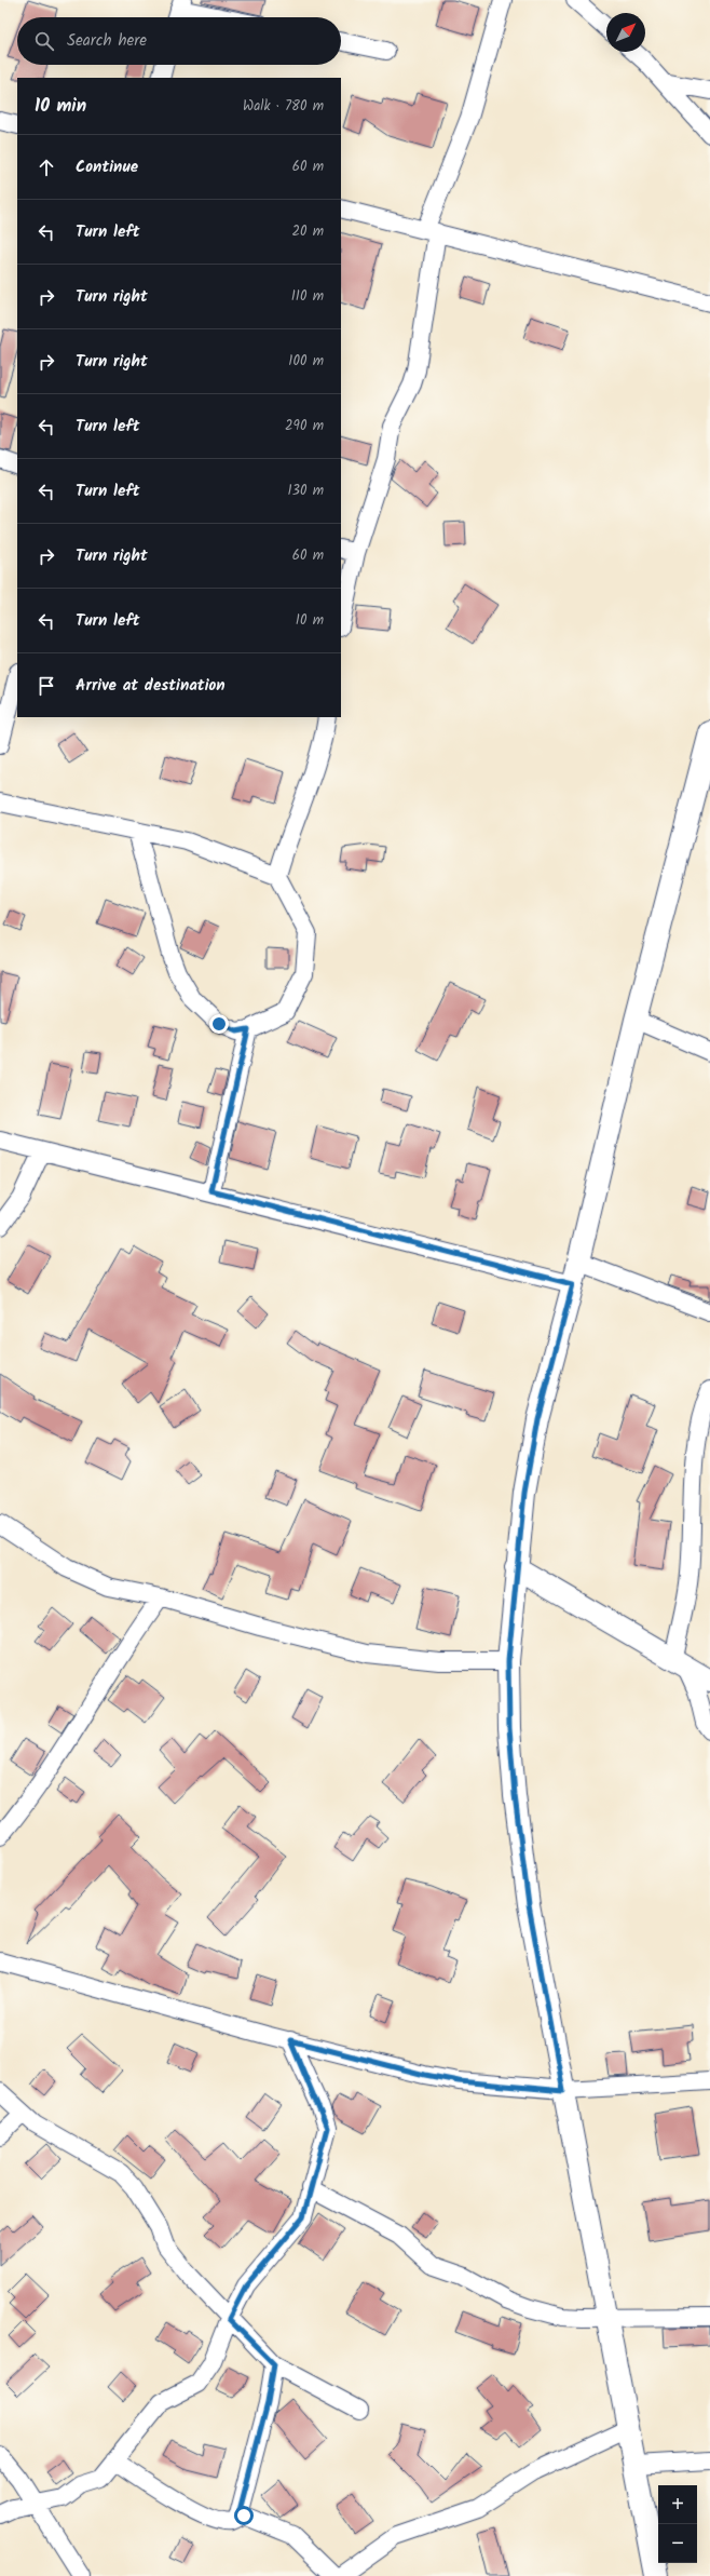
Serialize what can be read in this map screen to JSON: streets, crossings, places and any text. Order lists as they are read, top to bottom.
{
  "north": "top right",
  "page": {
    "search": "Search here",
    "heading": ["10 min", "Walk · 780 m"],
    "list": [
      ["Continue", "60 m"],
      ["Turn left", "20 m"],
      ["Turn right", "110 m"],
      ["Turn right", "100 m"],
      ["Turn left", "290 m"],
      ["Turn left", "130 m"],
      ["Turn right", "60 m"],
      ["Turn left", "10 m"],
      "Arrive at destination"
    ],
    "map_buttons": ["+", "−"]
  }
}
